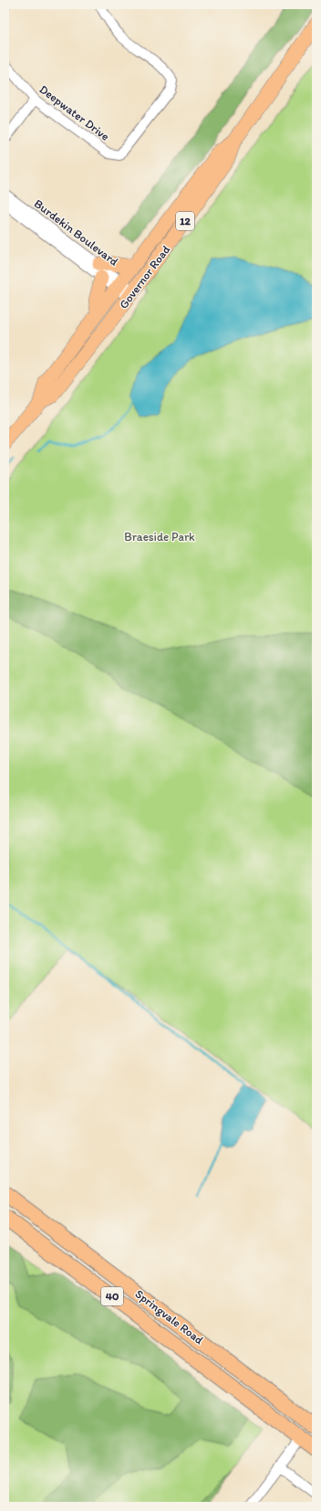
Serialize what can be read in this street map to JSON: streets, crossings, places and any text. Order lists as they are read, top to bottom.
{
  "streets": {
    "highway": ["40", "Springvale Road"],
    "main road": ["12", "Governor Road"],
    "street": ["Deepwater Drive", "Burdekin Boulevard"]
  },
  "crossings": [
    ["Burdekin Boulevard", "Governor Road"]
  ],
  "parks": ["Braeside Park"]
}
